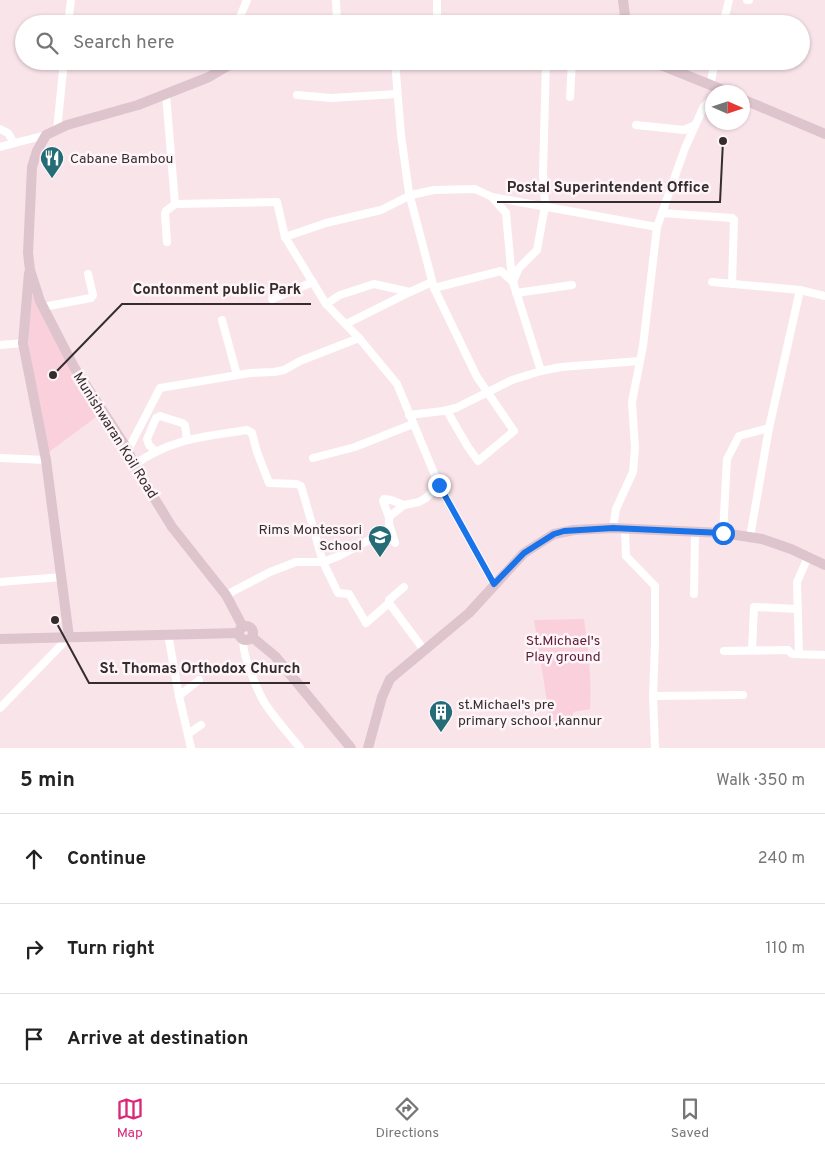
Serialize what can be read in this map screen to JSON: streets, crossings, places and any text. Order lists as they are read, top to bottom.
{
  "streets": {
    "main road": ["Munishwaran Koil Road"]
  },
  "parks": ["St.Michael's Play ground"],
  "places": {
    "other": ["Postal Superintendent Office", "Contonment public Park", "St. Thomas Orthodox Church"],
    "restaurant": ["Cabane Bambou"],
    "school or university": ["Rims Montessori School"],
    "building": ["st.Michael's pre primary school ,kannur"]
  },
  "north": "right",
  "page": {
    "search": "Search here",
    "heading": ["5 min", "Walk · 350 m"],
    "list": [
      ["Continue", "240 m"],
      ["Turn right", "110 m"],
      "Arrive at destination"
    ],
    "nav": ["Map", "Directions", "Saved"]
  }
}
